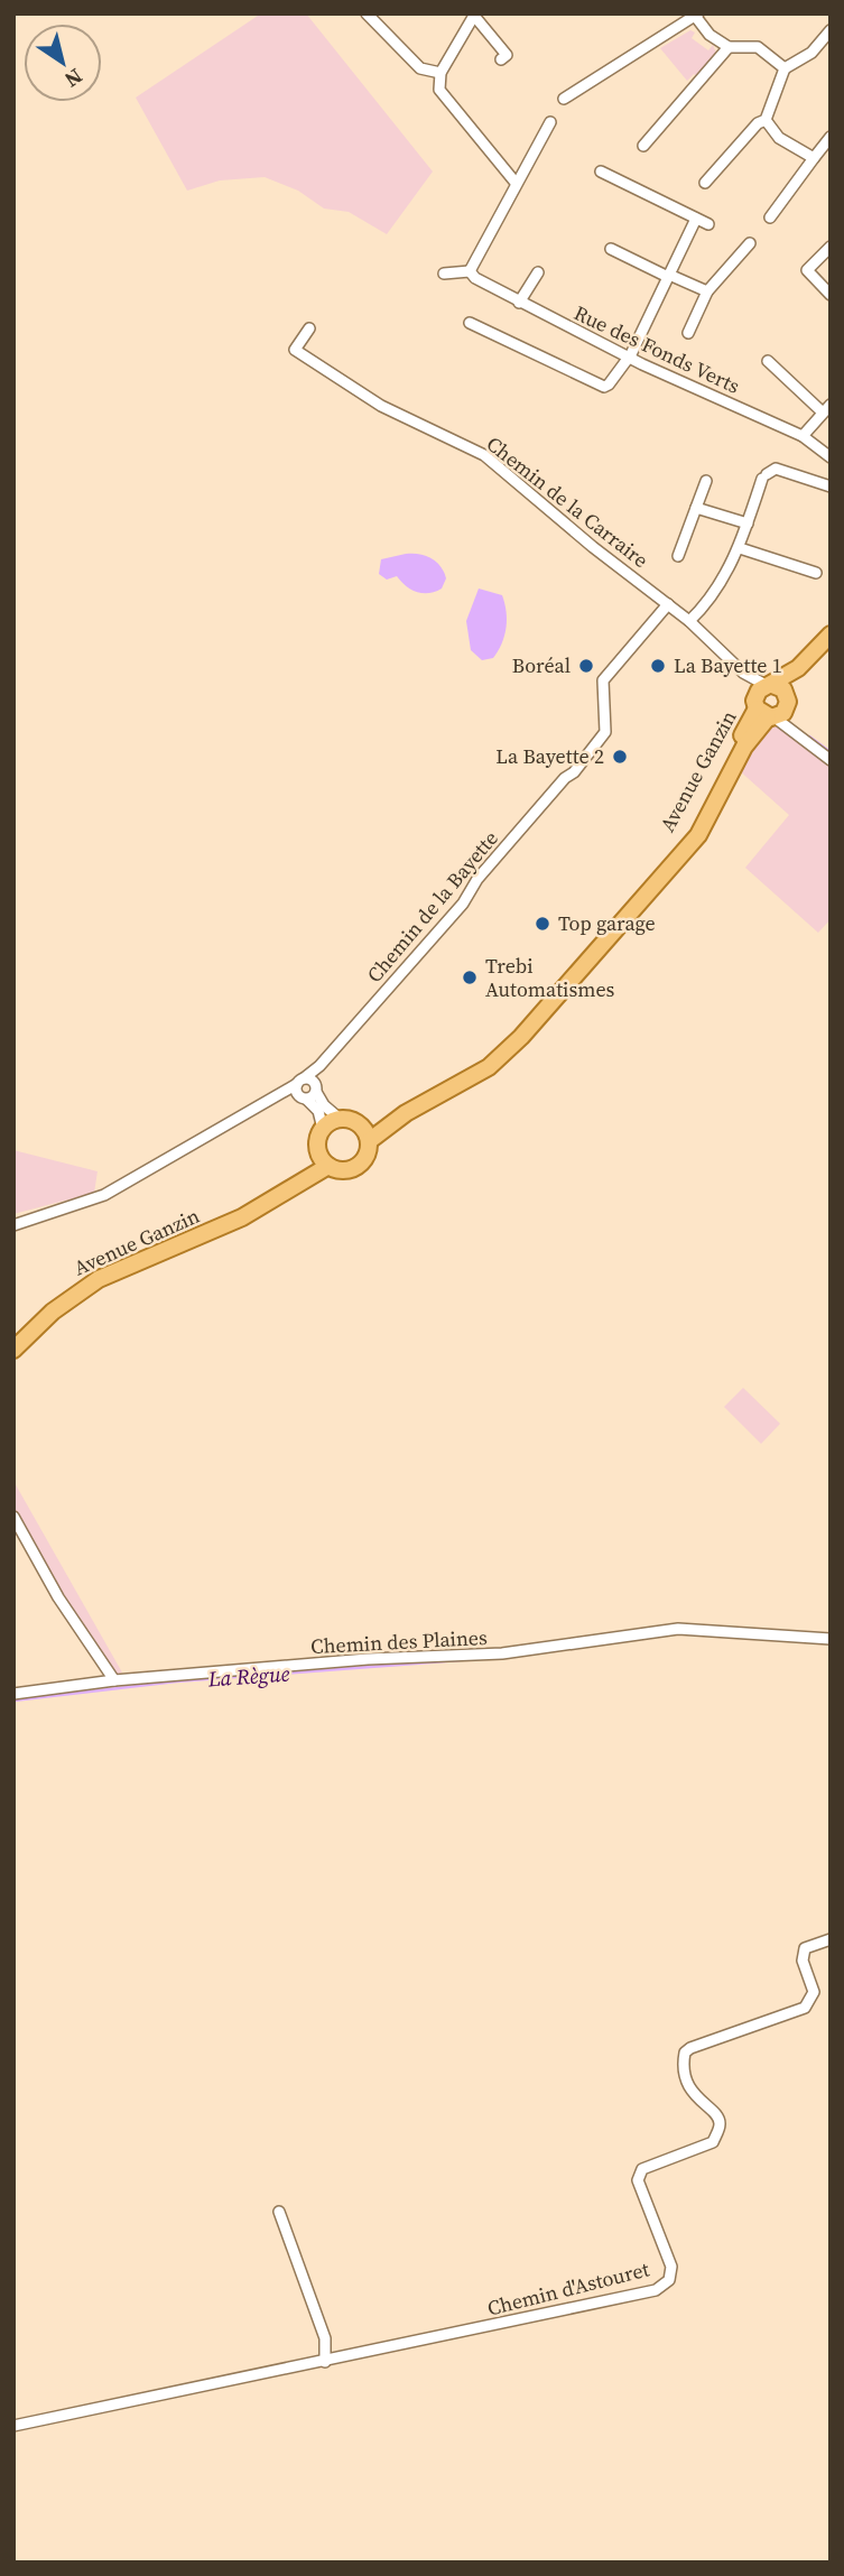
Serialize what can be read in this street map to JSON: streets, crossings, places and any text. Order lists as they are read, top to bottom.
{
  "streets": {
    "main road": ["Avenue Ganzin"],
    "street": [
      "Rue des Fonds Verts",
      "Chemin de la Carraire",
      "Chemin de la Bayette",
      "Chemin des Plaines",
      "Chemin d'Astouret"
    ]
  },
  "crossings": [
    ["Chemin de la Carraire", "Avenue Ganzin"],
    ["Chemin de la Carraire", "Chemin de la Bayette"]
  ],
  "water": ["La Règue"],
  "places": [
    "Boréal",
    "La Bayette 1",
    "La Bayette 2",
    "Top garage",
    "Trebi Automatismes"
  ],
  "north": "bottom right"
}
